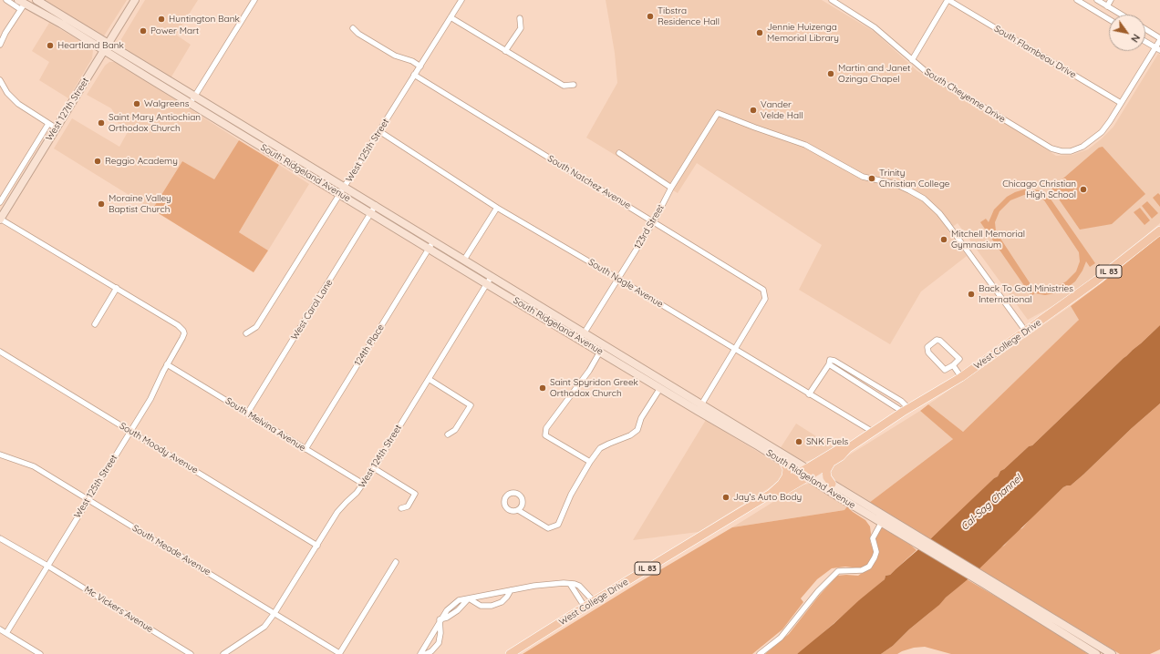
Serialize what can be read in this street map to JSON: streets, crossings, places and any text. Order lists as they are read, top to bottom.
{
  "streets": {
    "main road": [
      "West 127th Street",
      "South Ridgeland Avenue",
      "IL 83",
      "West College Drive"
    ],
    "street": [
      "South Flambeau Drive",
      "South Cheyenne Drive",
      "West 125th Street",
      "South Natchez Avenue",
      "123rd Street",
      "South Nagle Avenue",
      "West Carol Lane",
      "124th Place",
      "South Melvina Avenue",
      "South Moody Avenue",
      "West 124th Street",
      "South Meade Avenue",
      "Mc Vickers Avenue"
    ]
  },
  "crossings": [
    ["South Flambeau Drive", "South Cheyenne Drive"],
    ["West 127th Street", "South Ridgeland Avenue"],
    ["West 125th Street", "South Ridgeland Avenue"],
    ["West 125th Street", "South Natchez Avenue"],
    ["West 125th Street", "South Nagle Avenue"],
    ["West 125th Street", "South Melvina Avenue"],
    ["West 125th Street", "South Moody Avenue"],
    ["West 125th Street", "South Meade Avenue"],
    ["West 125th Street", "Mc Vickers Avenue"],
    ["South Ridgeland Avenue", "123rd Street"],
    ["South Ridgeland Avenue", "West Carol Lane"],
    ["South Ridgeland Avenue", "West College Drive"],
    ["South Ridgeland Avenue", "124th Place"],
    ["South Ridgeland Avenue", "West 124th Street"],
    ["South Natchez Avenue", "123rd Street"],
    ["South Natchez Avenue", "South Nagle Avenue"],
    ["123rd Street", "South Nagle Avenue"],
    ["123rd Street", "West College Drive"],
    ["South Nagle Avenue", "West College Drive"],
    ["West Carol Lane", "South Melvina Avenue"],
    ["124th Place", "South Melvina Avenue"],
    ["South Melvina Avenue", "West 124th Street"],
    ["South Moody Avenue", "West 124th Street"],
    ["West 124th Street", "South Meade Avenue"]
  ],
  "water": ["Cal-Sag Channel"],
  "places": [
    "Tibstra Residence Hall",
    "Huntington Bank",
    "Power Mart",
    "Jennie Huizenga Memorial Library",
    "Heartland Bank",
    "Martin and Janet Ozinga Chapel",
    "Walgreens",
    "Vander Velde Hall",
    "Saint Mary Antiochian Orthodox Church",
    "Reggio Academy",
    "Trinity Christian College",
    "Chicago Christian High School",
    "Moraine Valley Baptist Church",
    "Mitchell Memorial Gymnasium",
    "Back To God Ministries International",
    "Saint Spyridon Greek Orthodox Church",
    "SNK Fuels",
    "Jay's Auto Body"
  ],
  "north": "bottom right"
}
